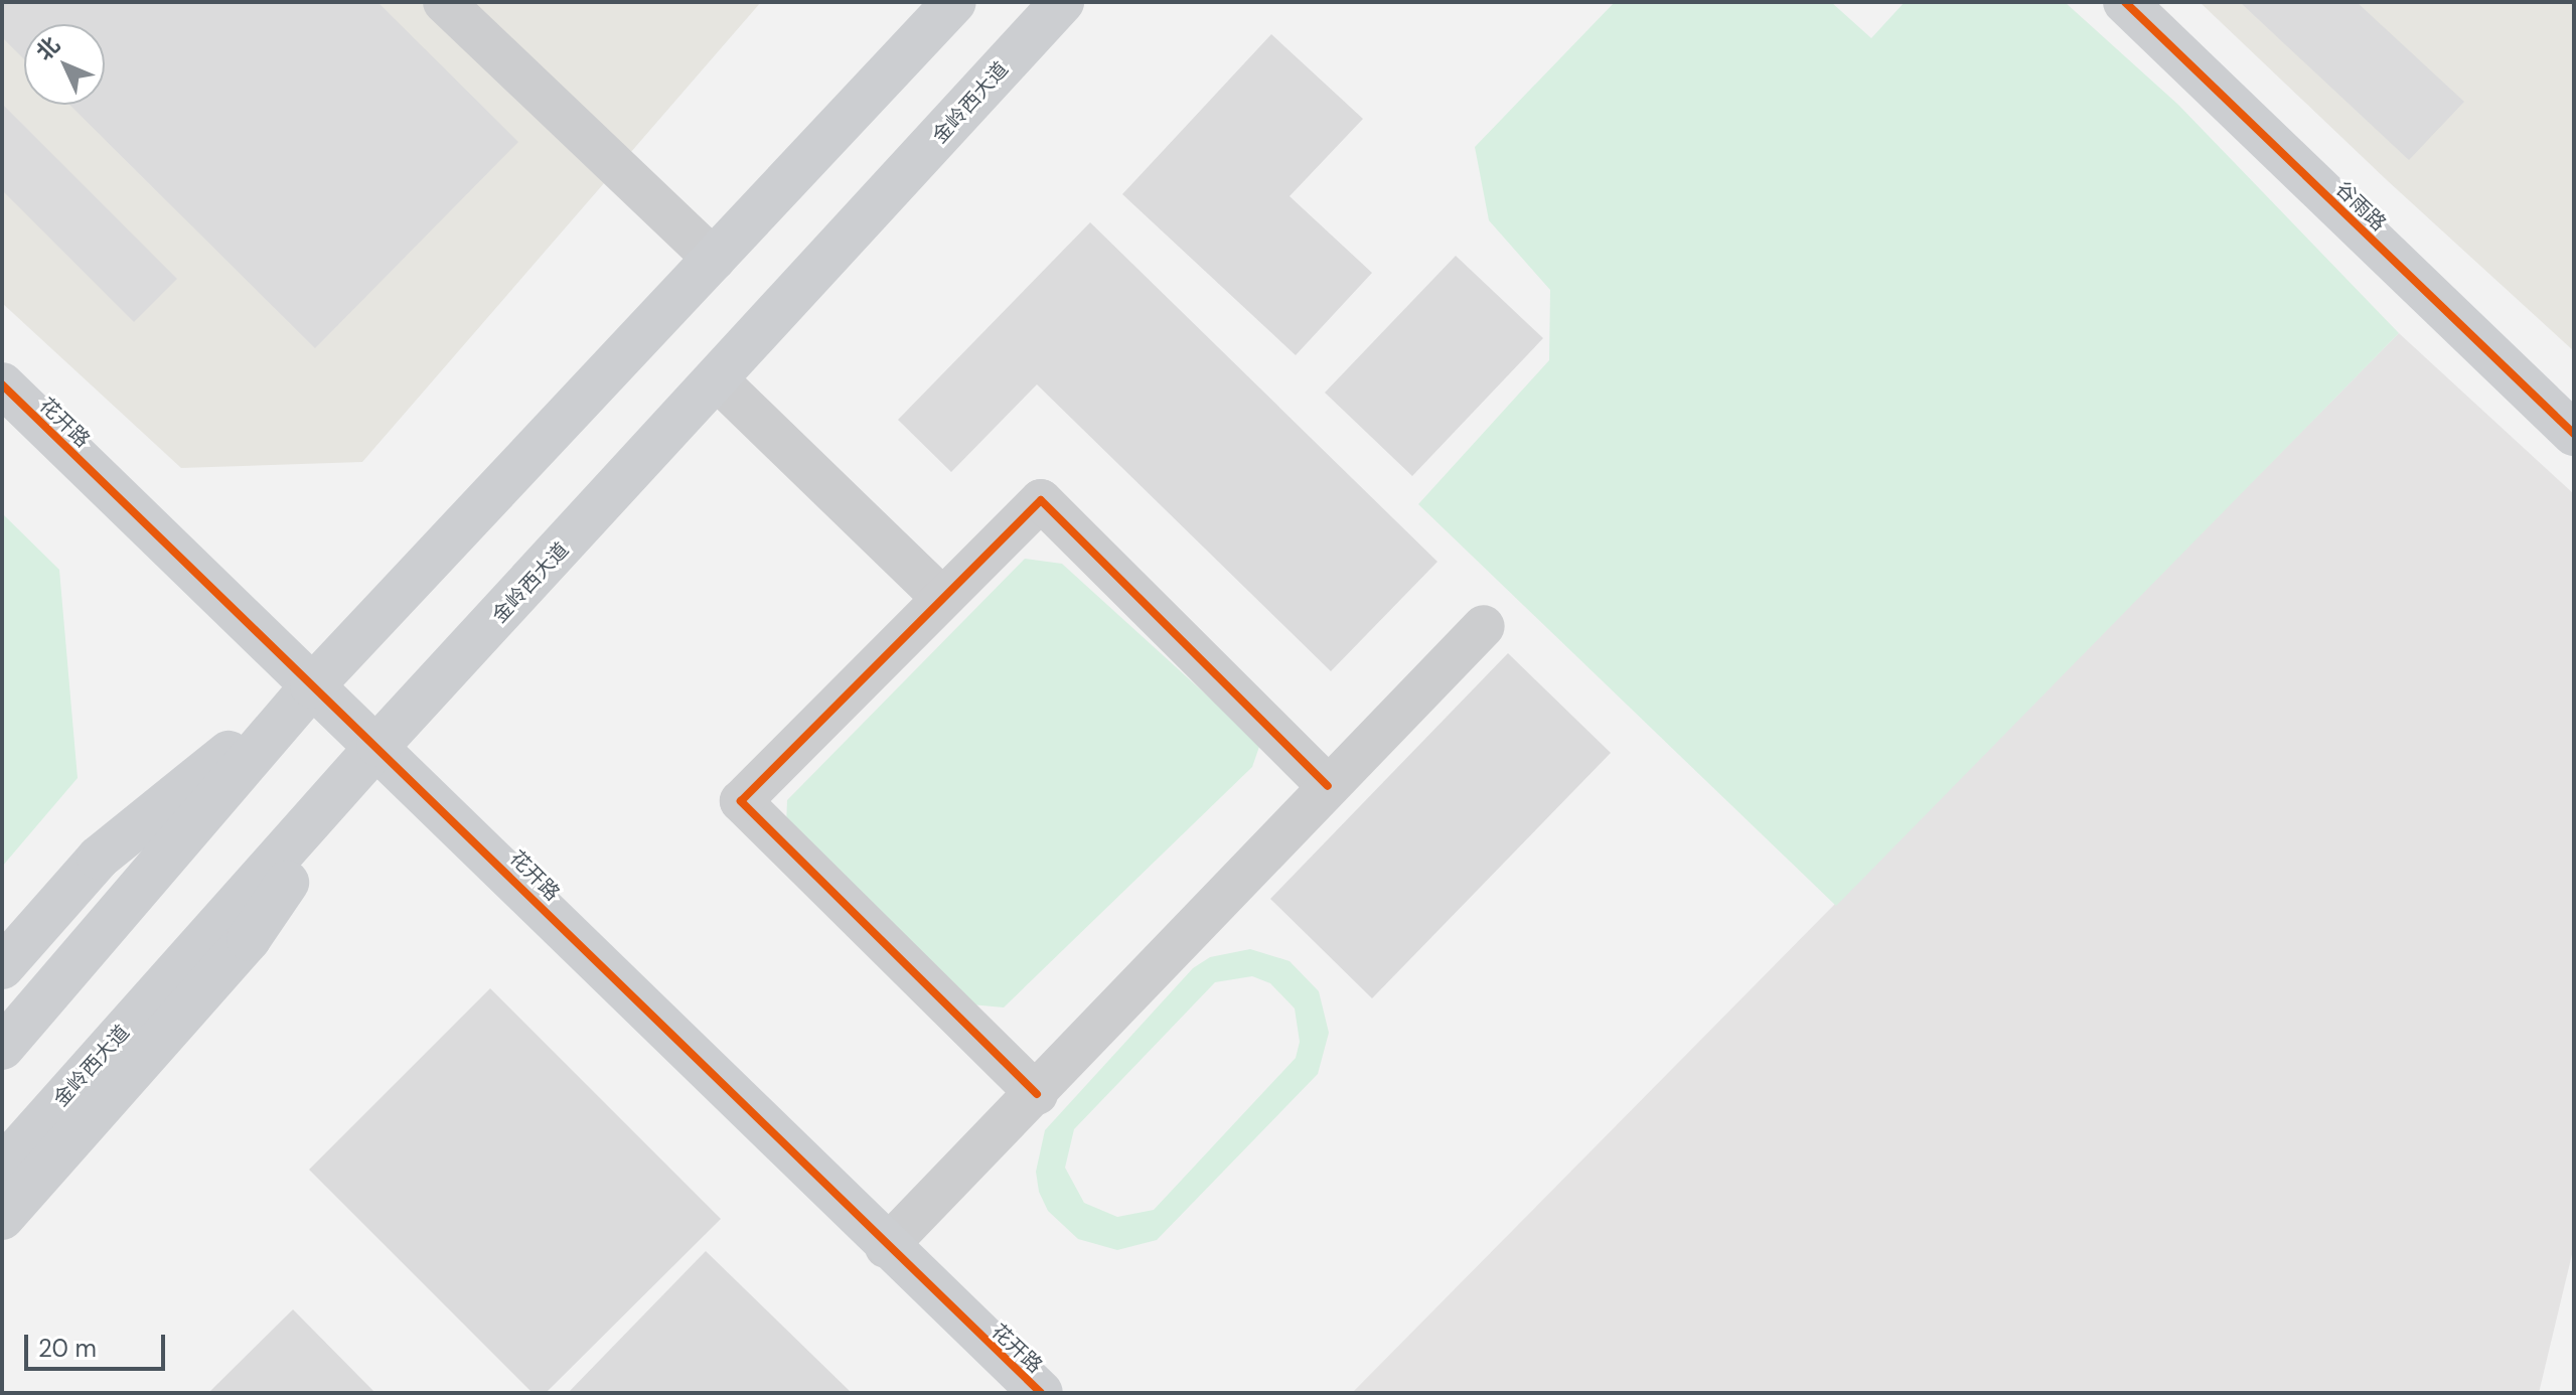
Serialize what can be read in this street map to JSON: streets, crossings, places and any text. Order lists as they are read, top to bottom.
{
  "streets": {
    "street": ["金岭西大道", "谷雨路", "花开路"]
  },
  "crossings": [
    ["金岭西大道", "花开路"]
  ],
  "scale_bar": "20 m",
  "north": "top left"
}
